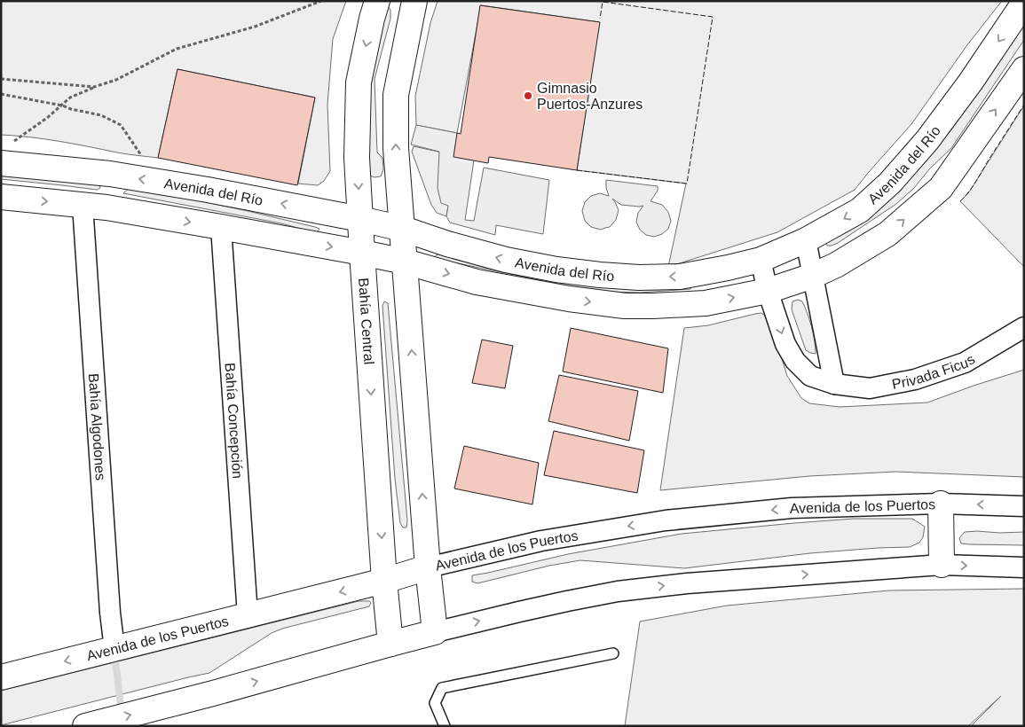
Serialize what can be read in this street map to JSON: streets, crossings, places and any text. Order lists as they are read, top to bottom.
{
  "streets": {
    "street": [
      "Avenida del Río",
      "Bahía Central",
      "Privada Ficus",
      "Bahía Concepción",
      "Bahía Algodones",
      "Avenida de los Puertos"
    ]
  },
  "crossings": [
    ["Avenida del Río", "Bahía Central"],
    ["Avenida del Río", "Privada Ficus"],
    ["Avenida del Río", "Bahía Concepción"],
    ["Avenida del Río", "Bahía Algodones"],
    ["Bahía Central", "Avenida de los Puertos"],
    ["Bahía Concepción", "Avenida de los Puertos"],
    ["Bahía Algodones", "Avenida de los Puertos"]
  ],
  "places": ["Gimnasio Puertos-Anzures"]
}
